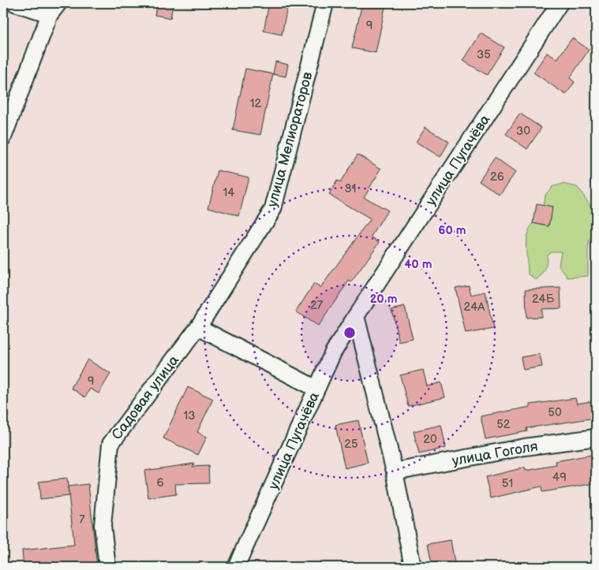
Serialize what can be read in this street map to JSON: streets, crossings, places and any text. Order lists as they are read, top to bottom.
{
  "streets": {
    "street": [
      "улица Мелиораторов",
      "улица Пугачёва",
      "Садовая улица",
      "улица Гоголя"
    ]
  },
  "crossings": [
    ["улица Мелиораторов", "Садовая улица"]
  ],
  "house_numbers": [
    "9",
    "35",
    "12",
    "30",
    "26",
    "31",
    "14",
    "24Б",
    "27",
    "24А",
    "9",
    "50",
    "13",
    "52",
    "20",
    "25",
    "49",
    "6",
    "51",
    "7"
  ],
  "rings": ["60 m", "40 m", "20 m"]
}
